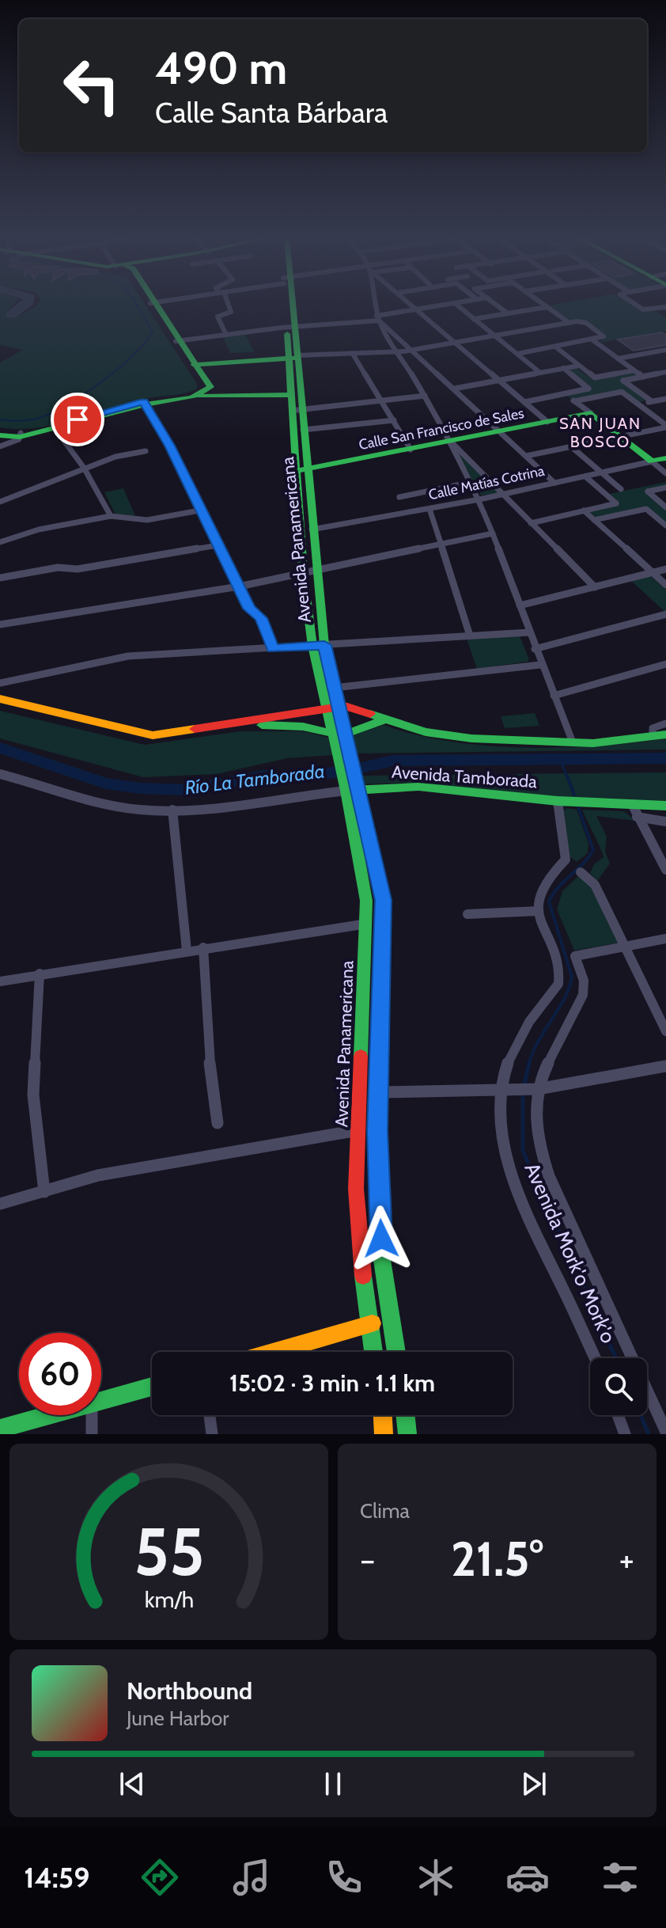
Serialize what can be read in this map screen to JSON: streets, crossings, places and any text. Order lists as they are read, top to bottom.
{
  "streets": {
    "main road": [
      "Calle San Francisco de Sales",
      "Calle Matías Cotrina",
      "Avenida Panamericana",
      "Avenida Tamborada"
    ],
    "street": ["Avenida Mork'o Mork'o"]
  },
  "crossings": [
    ["Calle San Francisco de Sales", "Avenida Panamericana"],
    ["Calle Matías Cotrina", "Avenida Panamericana"],
    ["Avenida Panamericana", "Avenida Tamborada"]
  ],
  "districts": ["SAN JUAN BOSCO"],
  "water": ["Río La Tamborada"],
  "page": {
    "turn": ["490 m", "Calle Santa Bárbara"],
    "limit": "60",
    "trip": "15:02 · 3 min · 1.1 km",
    "tile": "Clima",
    "heat": ["−", "21.5°", "+"],
    "song": ["Northbound", "June Harbor"],
    "tabs": "14:59",
    "gauge": ["55", "km/h"]
  }
}
